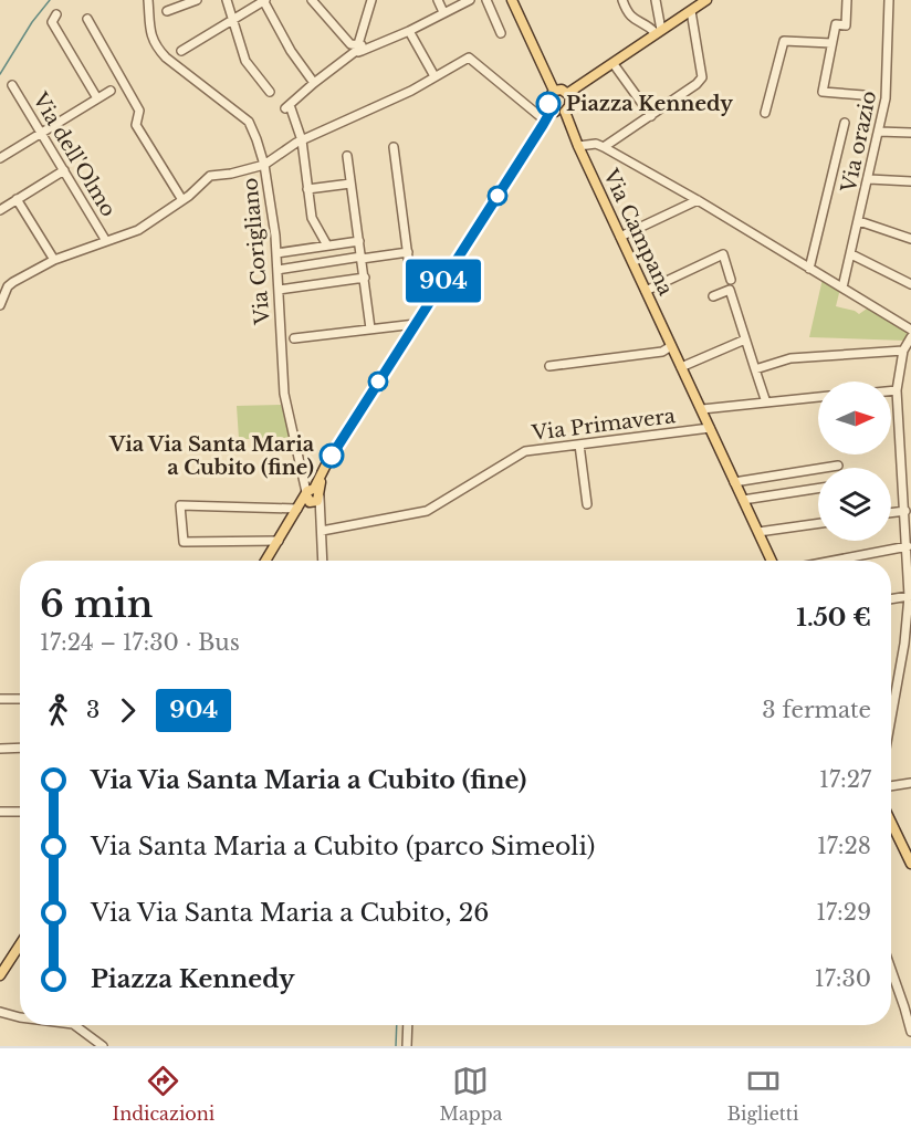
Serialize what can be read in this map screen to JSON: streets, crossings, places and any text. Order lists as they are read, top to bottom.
{
  "streets": {
    "main road": ["Via Campana"],
    "street": [
      "Via orazio",
      "Via dell'Olmo",
      "Via Corigliano",
      "Via Primavera"
    ]
  },
  "crossings": [
    ["Via Campana", "Via Primavera"]
  ],
  "places": ["Piazza Kennedy", "Via Via Santa Maria a Cubito (fine)"],
  "lines": ["bus line 904"],
  "north": "right",
  "page": {
    "on_map": "904",
    "heading": ["6 min", "17:24 – 17:30 · Bus", "1.50 €"],
    "legs": ["3", "904", "3 fermate"],
    "list": [
      {
        "name": "Via Via Santa Maria a Cubito (fine)",
        "value": "17:27"
      },
      {
        "name": "Via Santa Maria a Cubito (parco Simeoli)",
        "value": "17:28"
      },
      {
        "name": "Via Via Santa Maria a Cubito, 26",
        "value": "17:29"
      },
      {
        "name": "Piazza Kennedy",
        "value": "17:30"
      }
    ],
    "tabs": ["Indicazioni", "Mappa", "Biglietti"]
  }
}
